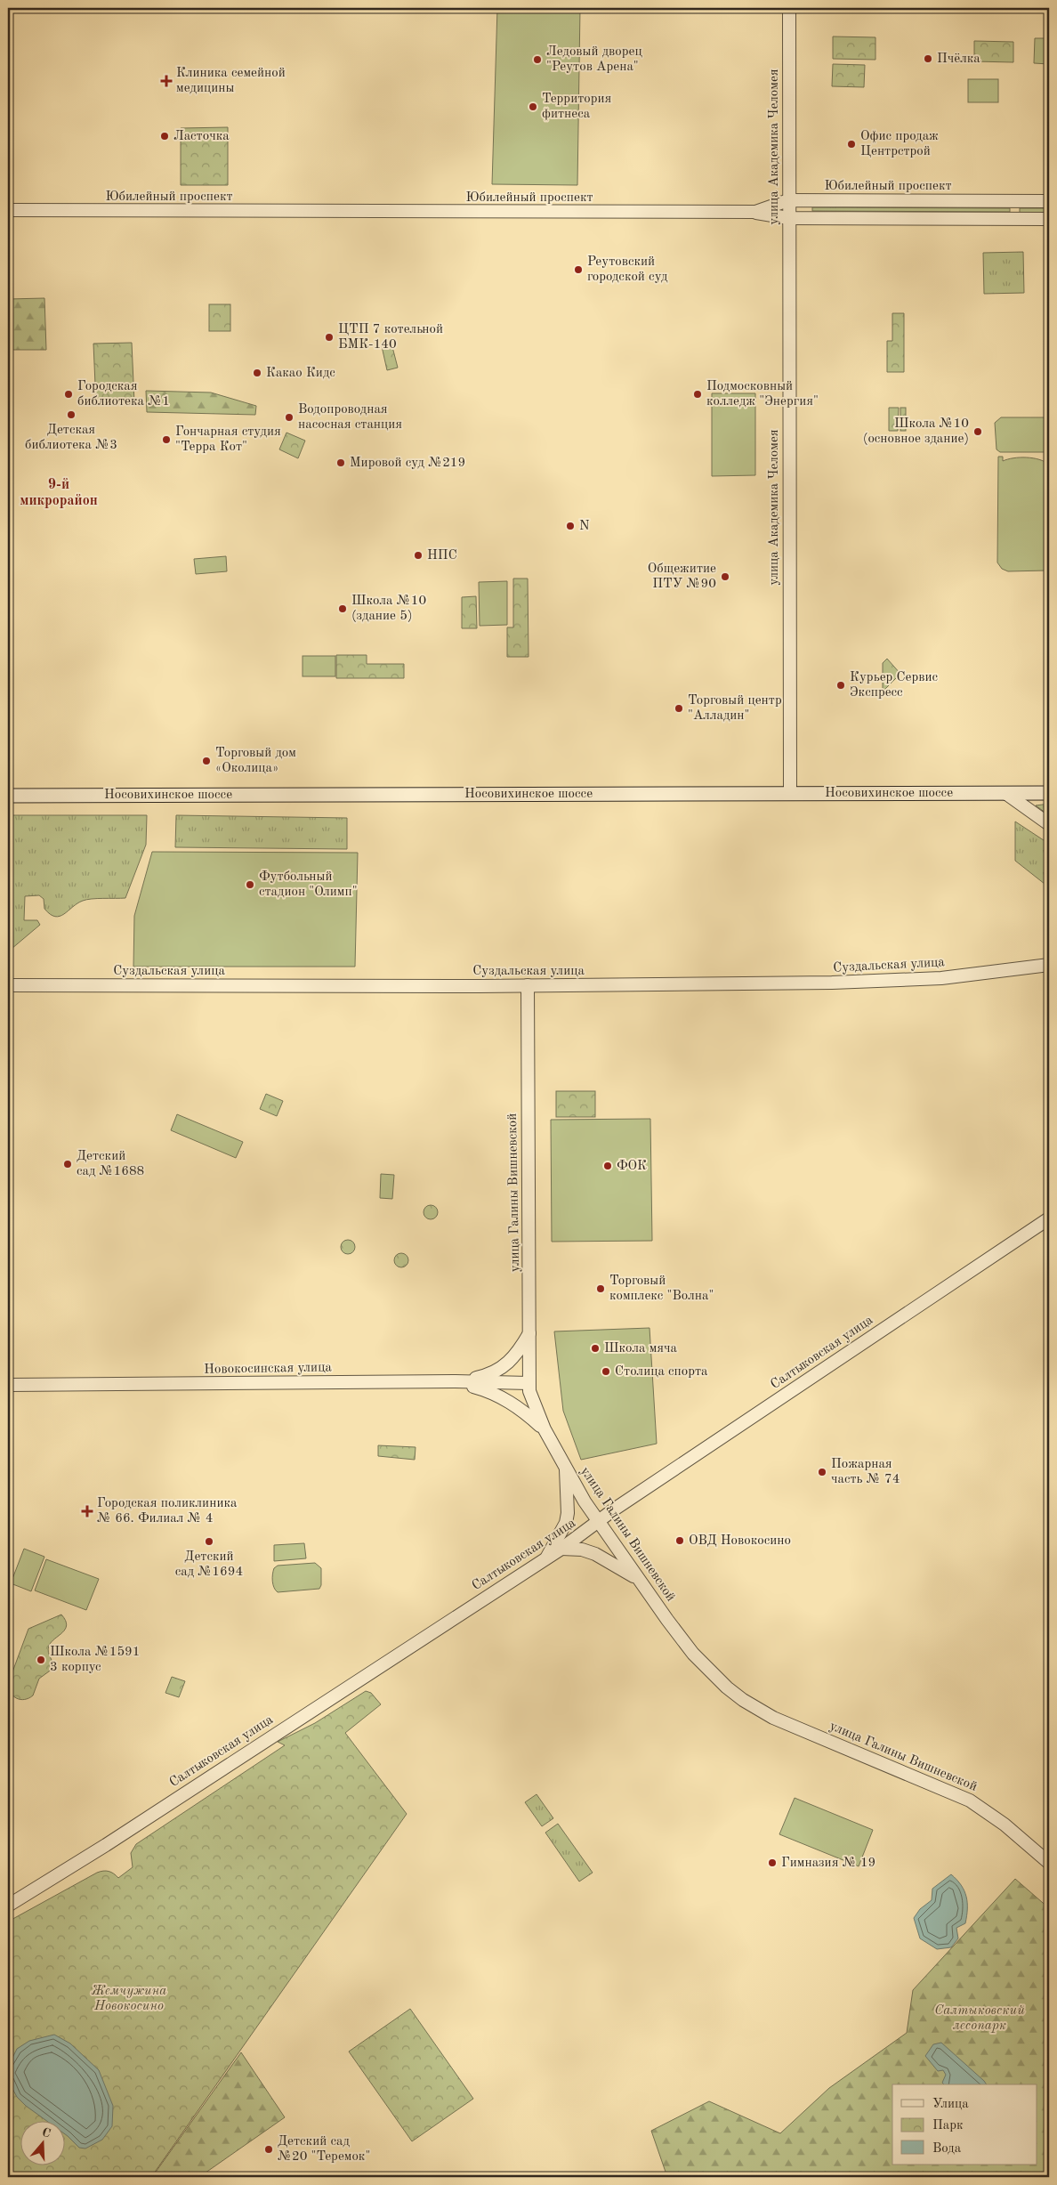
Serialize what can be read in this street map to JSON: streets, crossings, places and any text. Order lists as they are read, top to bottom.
{
  "streets": {
    "main road": ["Носовихинское шоссе"],
    "street": [
      "улица Академика Челомея",
      "Юбилейный проспект",
      "Суздальская улица",
      "улица Галины Вишневской",
      "Салтыковская улица",
      "Новокосинская улица"
    ]
  },
  "crossings": [
    ["улица Академика Челомея", "Юбилейный проспект"],
    ["улица Академика Челомея", "Носовихинское шоссе"],
    ["Суздальская улица", "улица Галины Вишневской"],
    ["улица Галины Вишневской", "Салтыковская улица"],
    ["улица Галины Вишневской", "Новокосинская улица"]
  ],
  "districts": ["9-й микрорайон"],
  "parks": ["Жемчужина Новокосино", "Салтыковский лесопарк"],
  "places": {
    "other": [
      "Пчёлка",
      "Ледовый дворец \"Реутов Арена\"",
      "Территория фитнеса",
      "Ласточка",
      "Офис продаж Центрстрой",
      "Реутовский городской суд",
      "ЦТП 7 котельной БМК-140",
      "Какао Кидс",
      "Городская библиотека №1",
      "Подмосковный колледж \"Энергия\"",
      "Детская библиотека №3",
      "Водопроводная насосная станция",
      "Школа №10 (основное здание)",
      "Гончарная студия \"Терра Кот\"",
      "Мировой суд №219",
      "N",
      "НПС",
      "Общежитие ПТУ №90",
      "Школа №10 (здание 5)",
      "Курьер Сервис Экспресс",
      "Торговый центр \"Алладин\"",
      "Торговый дом «Околица»",
      "Футбольный стадион \"Олимп\"",
      "Детский сад №1688",
      "ФОК",
      "Торговый комплекс \"Волна\"",
      "Школа мяча",
      "Столица спорта",
      "Пожарная часть № 74",
      "ОВД Новокосино",
      "Детский сад №1694",
      "Школа №1591 3 корпус",
      "Гимназия № 19",
      "Детский сад №20 \"Теремок\""
    ],
    "health": ["Клиника семейной медицины", "Городская поликлиника № 66. Филиал № 4"]
  },
  "legend": ["Улица", "Парк", "Вода"],
  "north": "top"
}
